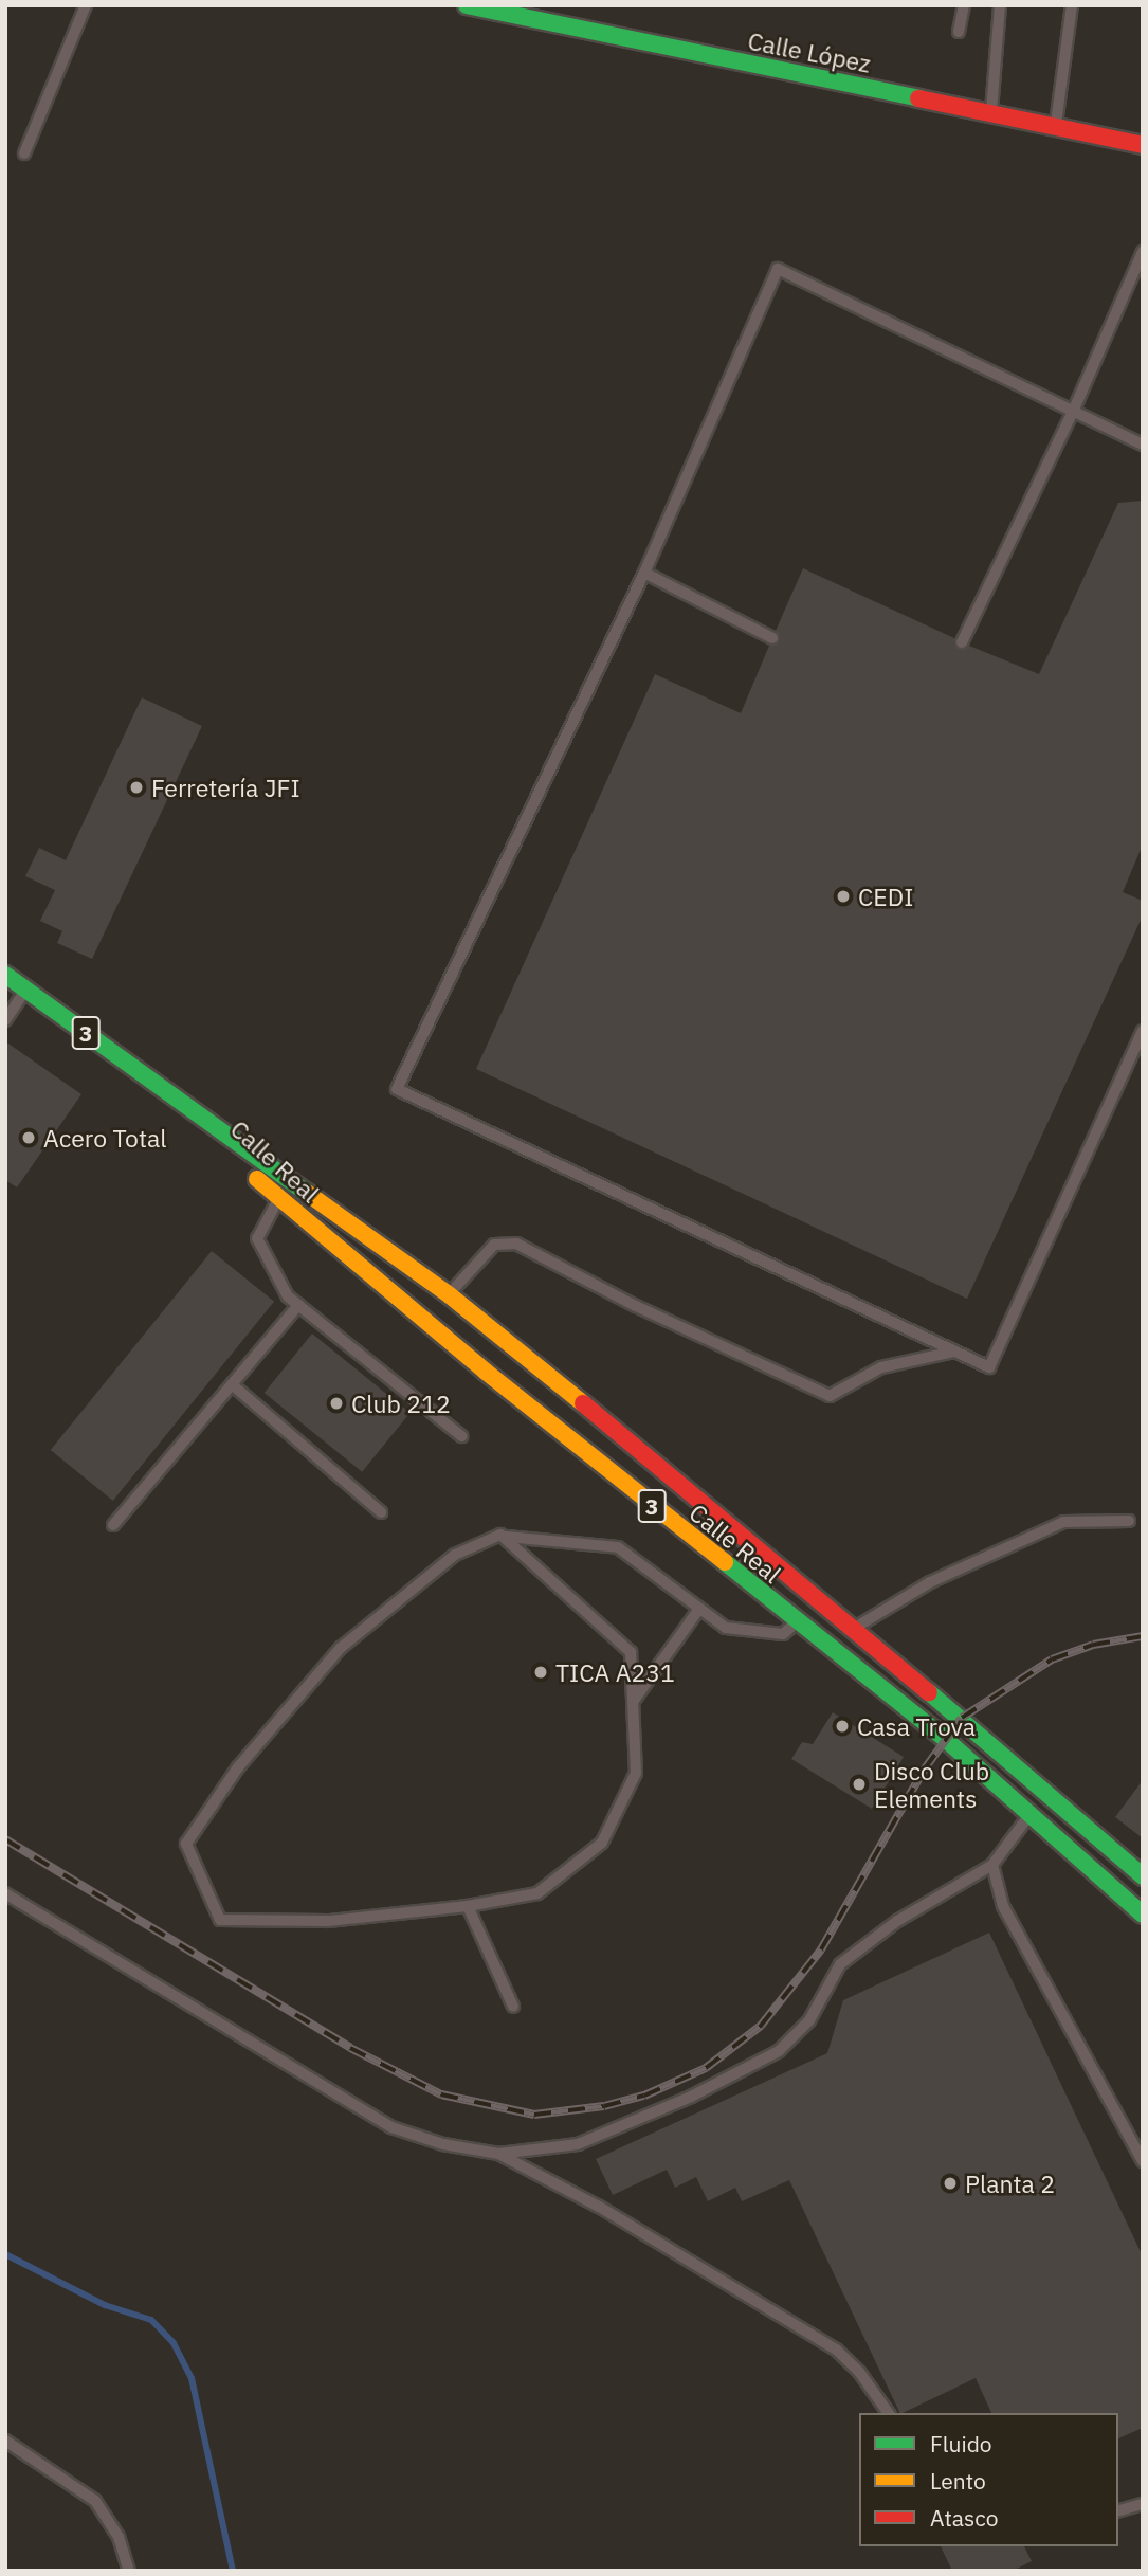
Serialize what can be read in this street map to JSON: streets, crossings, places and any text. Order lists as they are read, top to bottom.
{
  "streets": {
    "main road": ["Calle López", "3", "Calle Real"]
  },
  "places": [
    "Ferretería JFI",
    "CEDI",
    "Acero Total",
    "Club 212",
    "TICA A231",
    "Casa Trova",
    "Disco Club Elements",
    "Planta 2"
  ],
  "legend": ["Fluido", "Lento", "Atasco"]
}
